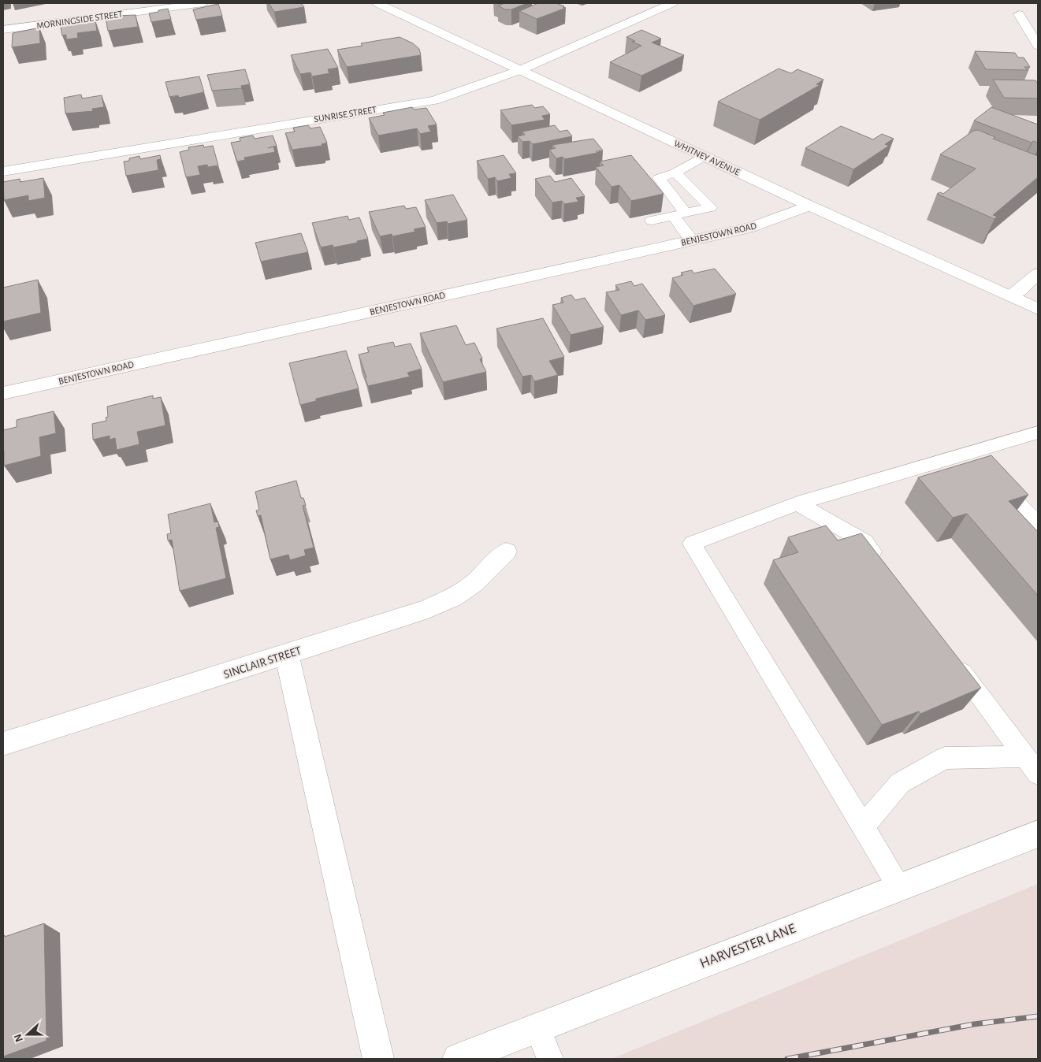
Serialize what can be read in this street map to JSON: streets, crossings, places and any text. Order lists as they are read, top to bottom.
{
  "streets": {
    "street": [
      "MORNINGSIDE STREET",
      "SUNRISE STREET",
      "WHITNEY AVENUE",
      "BENJESTOWN ROAD",
      "SINCLAIR STREET",
      "HARVESTER LANE"
    ]
  },
  "crossings": [
    ["SUNRISE STREET", "WHITNEY AVENUE"],
    ["WHITNEY AVENUE", "BENJESTOWN ROAD"]
  ],
  "north": "left"
}
